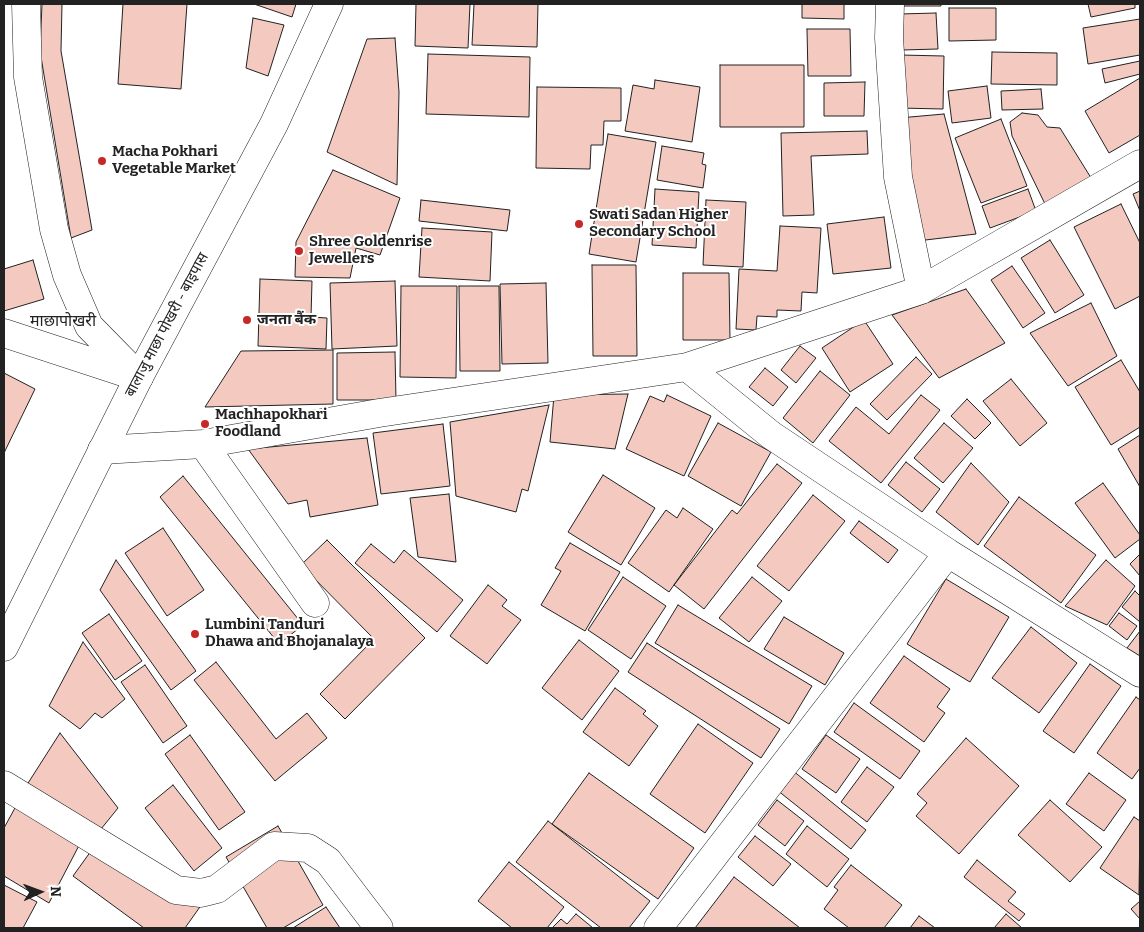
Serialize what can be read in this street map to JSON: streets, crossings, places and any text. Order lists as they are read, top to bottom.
{
  "streets": {
    "street": ["बालाजु माछा पोखरी - बाइपास"]
  },
  "districts": ["माछापोखरी"],
  "places": [
    "Macha Pokhari Vegetable Market",
    "Swati Sadan Higher Secondary School",
    "Shree Goldenrise Jewellers",
    "जनता बैंक",
    "Machhapokhari Foodland",
    "Lumbini Tanduri Dhawa and Bhojanalaya"
  ],
  "north": "right"
}
